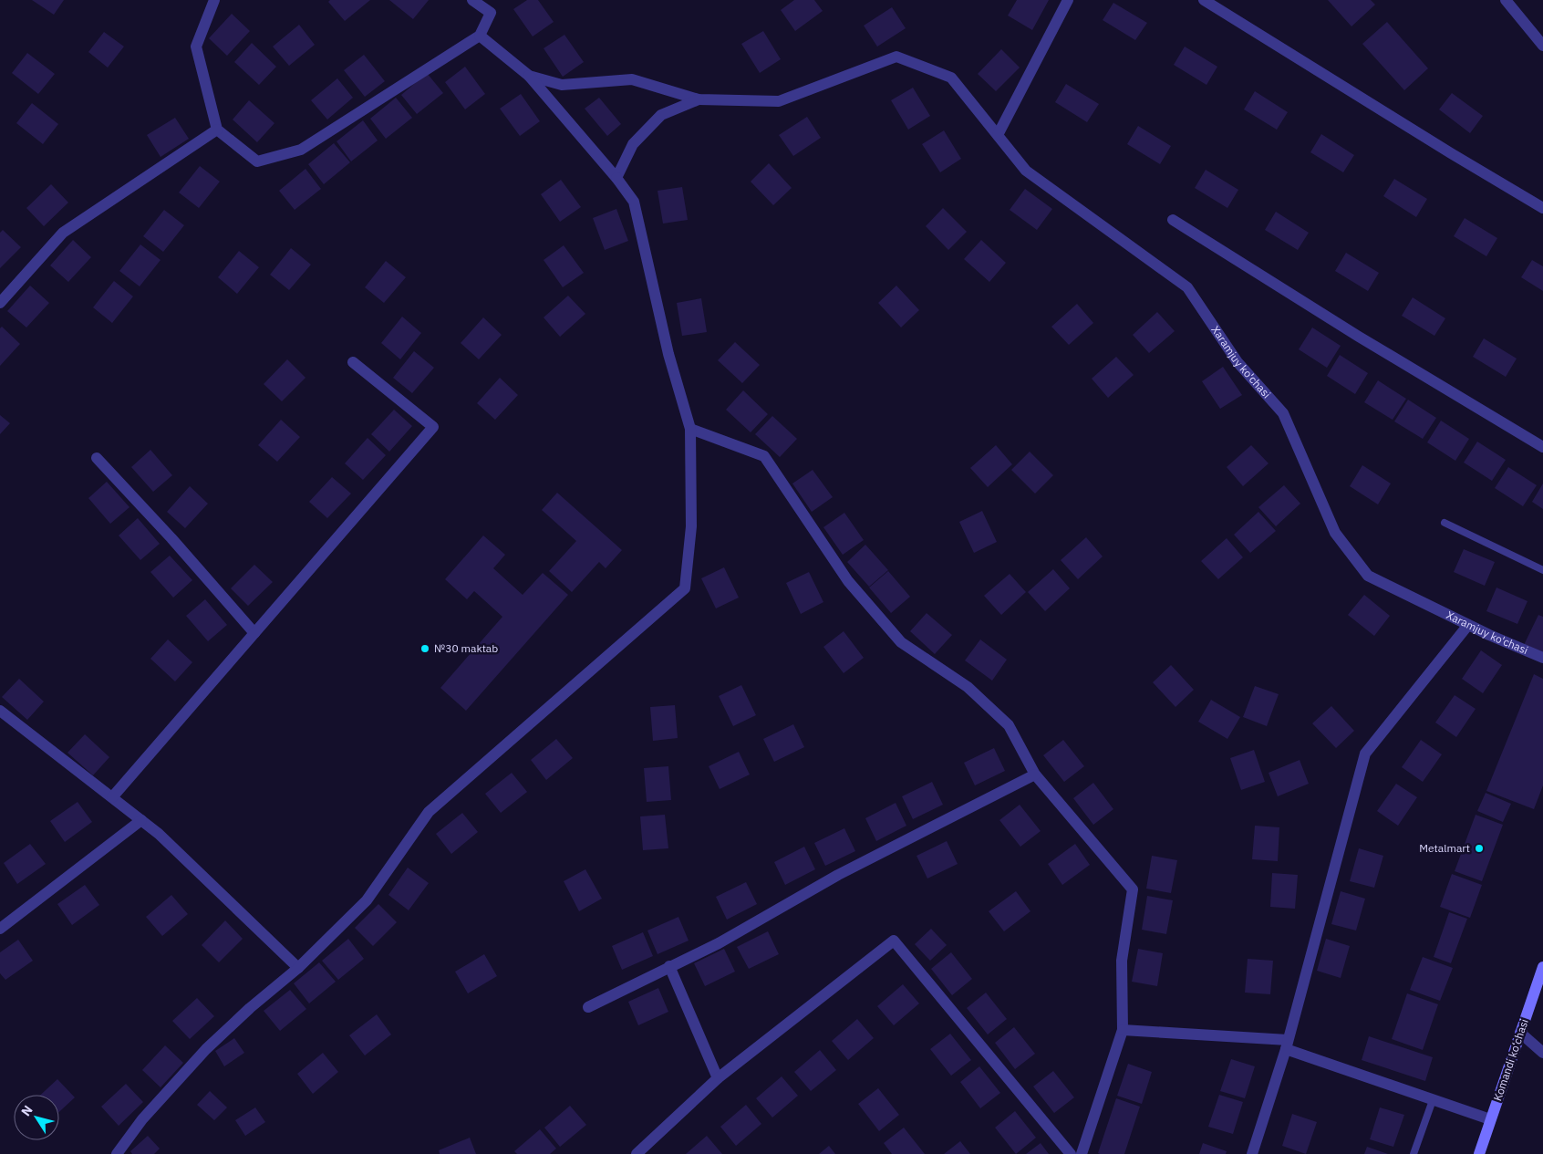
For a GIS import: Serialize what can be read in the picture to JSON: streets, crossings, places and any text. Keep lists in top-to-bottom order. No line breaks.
{"streets":{"main road":["Komandi ko‘chasi"],"street":["Xaramjuy ko'chasi"]},"places":["№30 maktab","Metalmart"],"north":"top left"}
